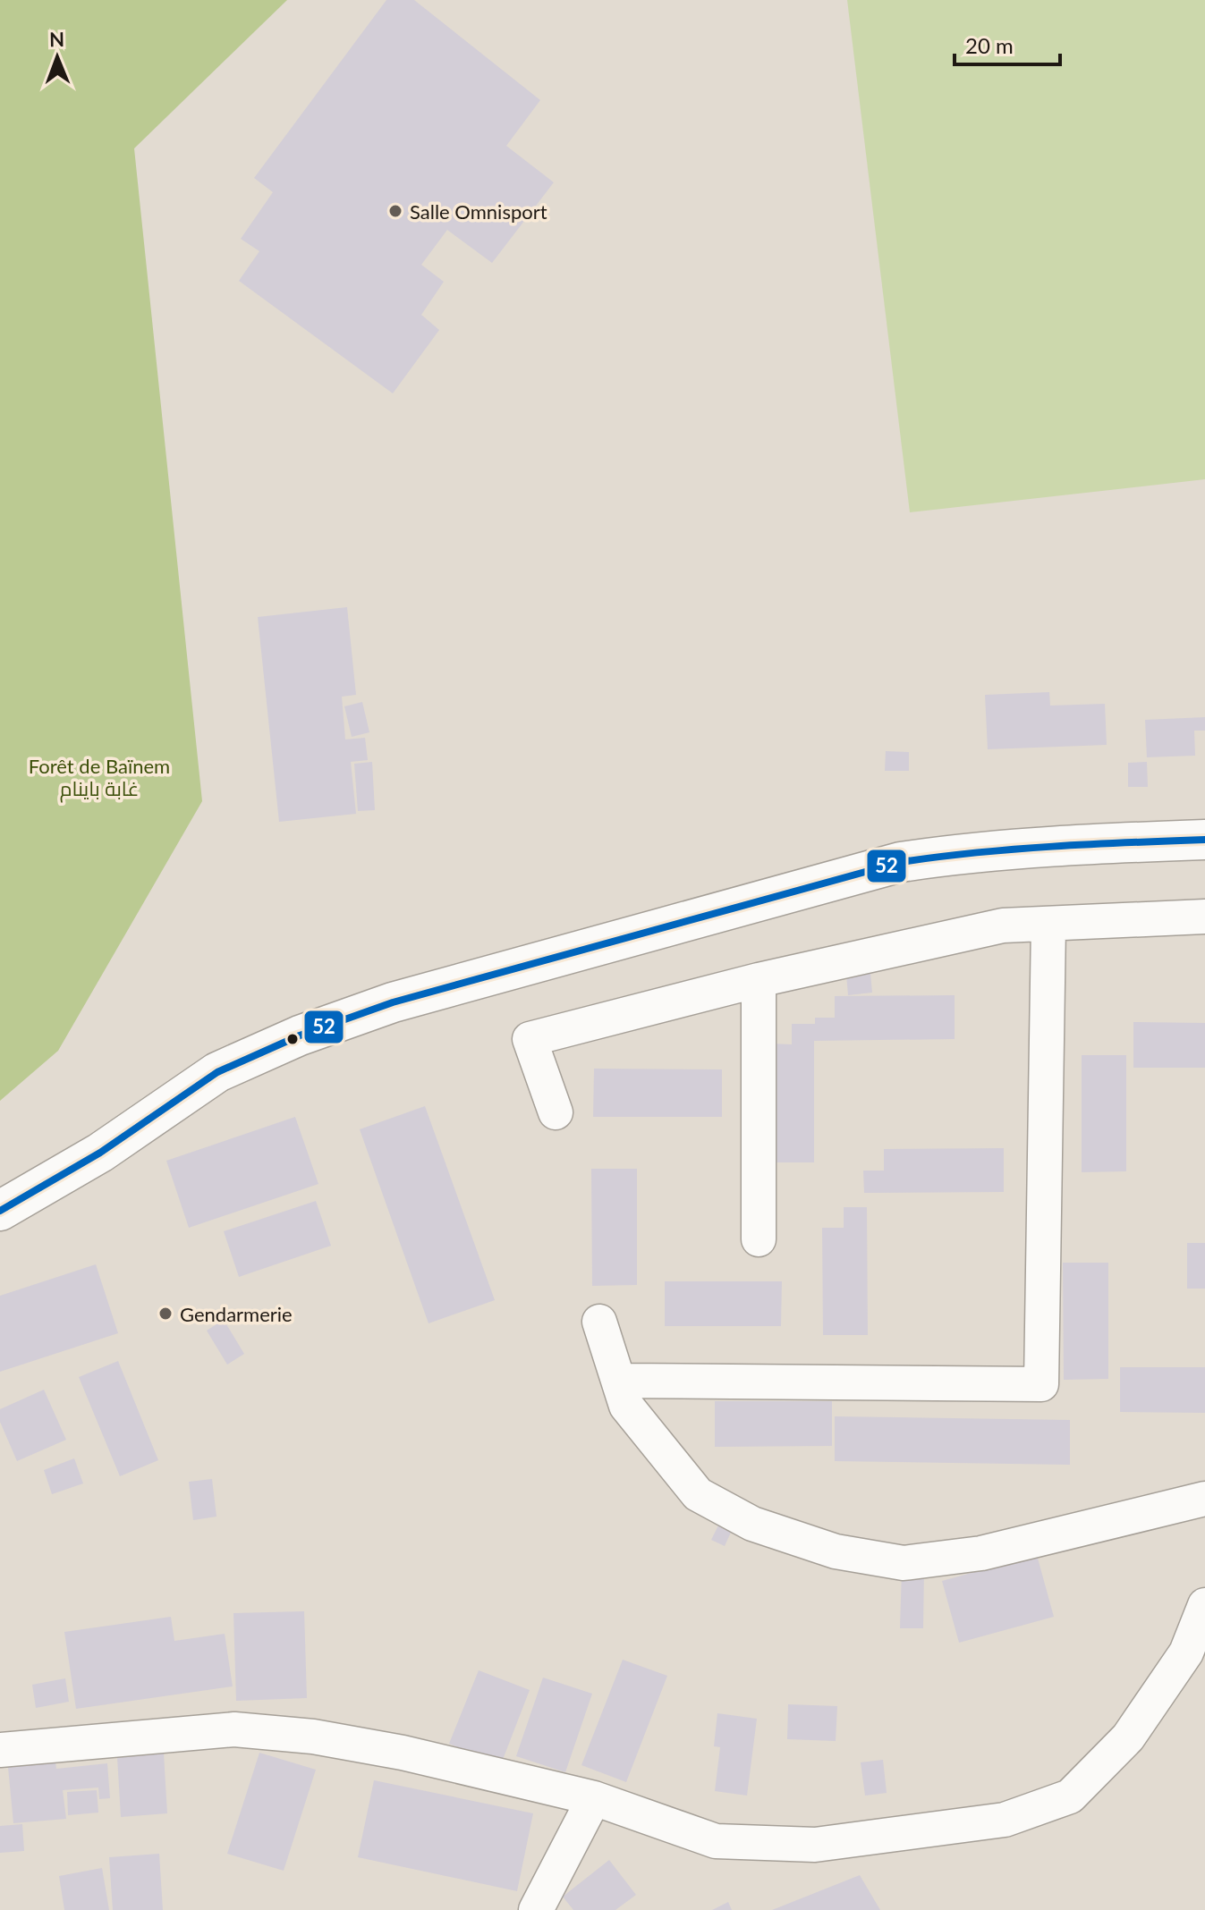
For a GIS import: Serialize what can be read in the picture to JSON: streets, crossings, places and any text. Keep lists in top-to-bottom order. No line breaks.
{"parks":["Forêt de Baïnem غابة باينام"],"places":["Salle Omnisport","Gendarmerie"],"lines":["transit line 52"],"scale_bar":"20 m","north":"top"}
